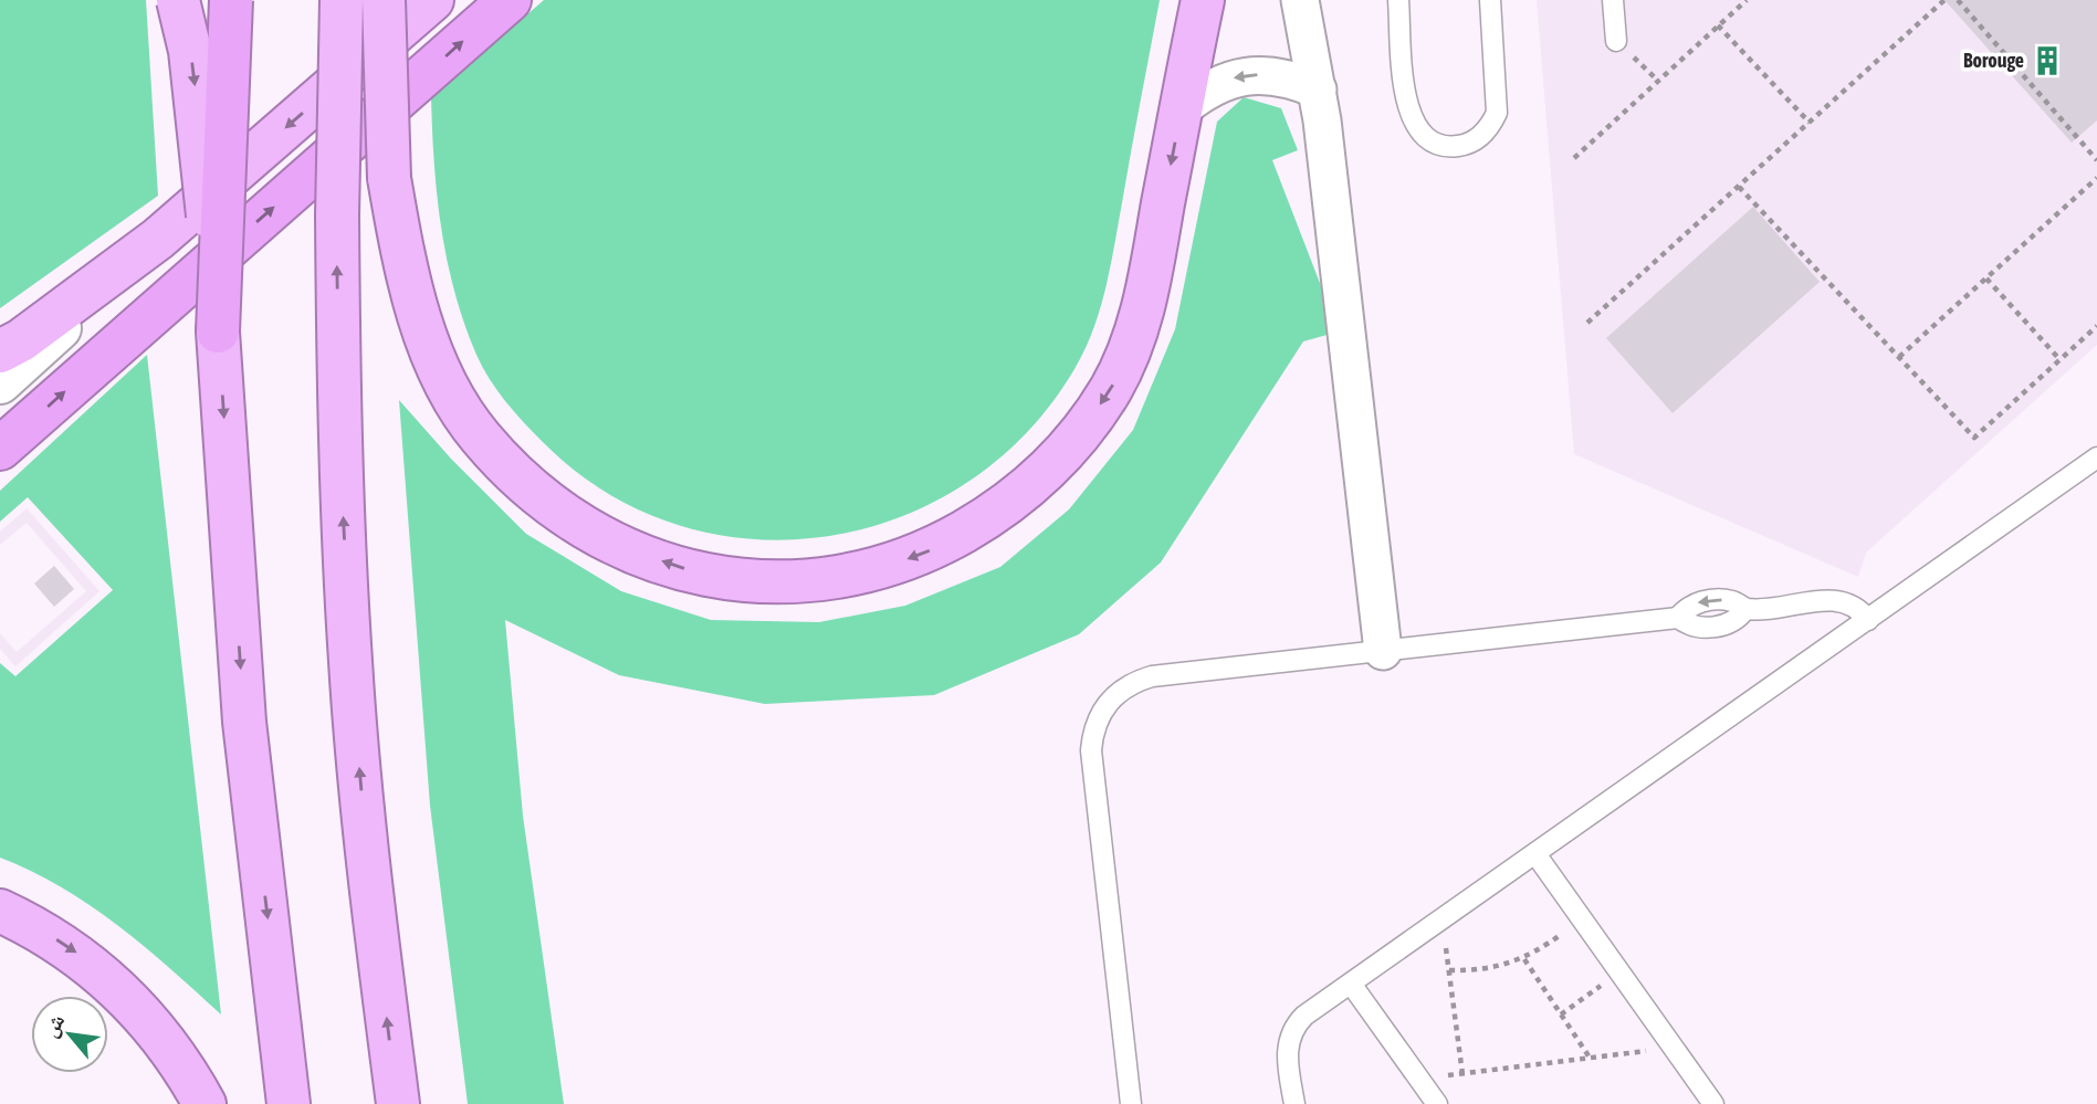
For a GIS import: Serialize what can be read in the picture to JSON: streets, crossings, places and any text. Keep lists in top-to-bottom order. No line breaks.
{"places":{"building":["Borouge"]},"north":"top left"}
